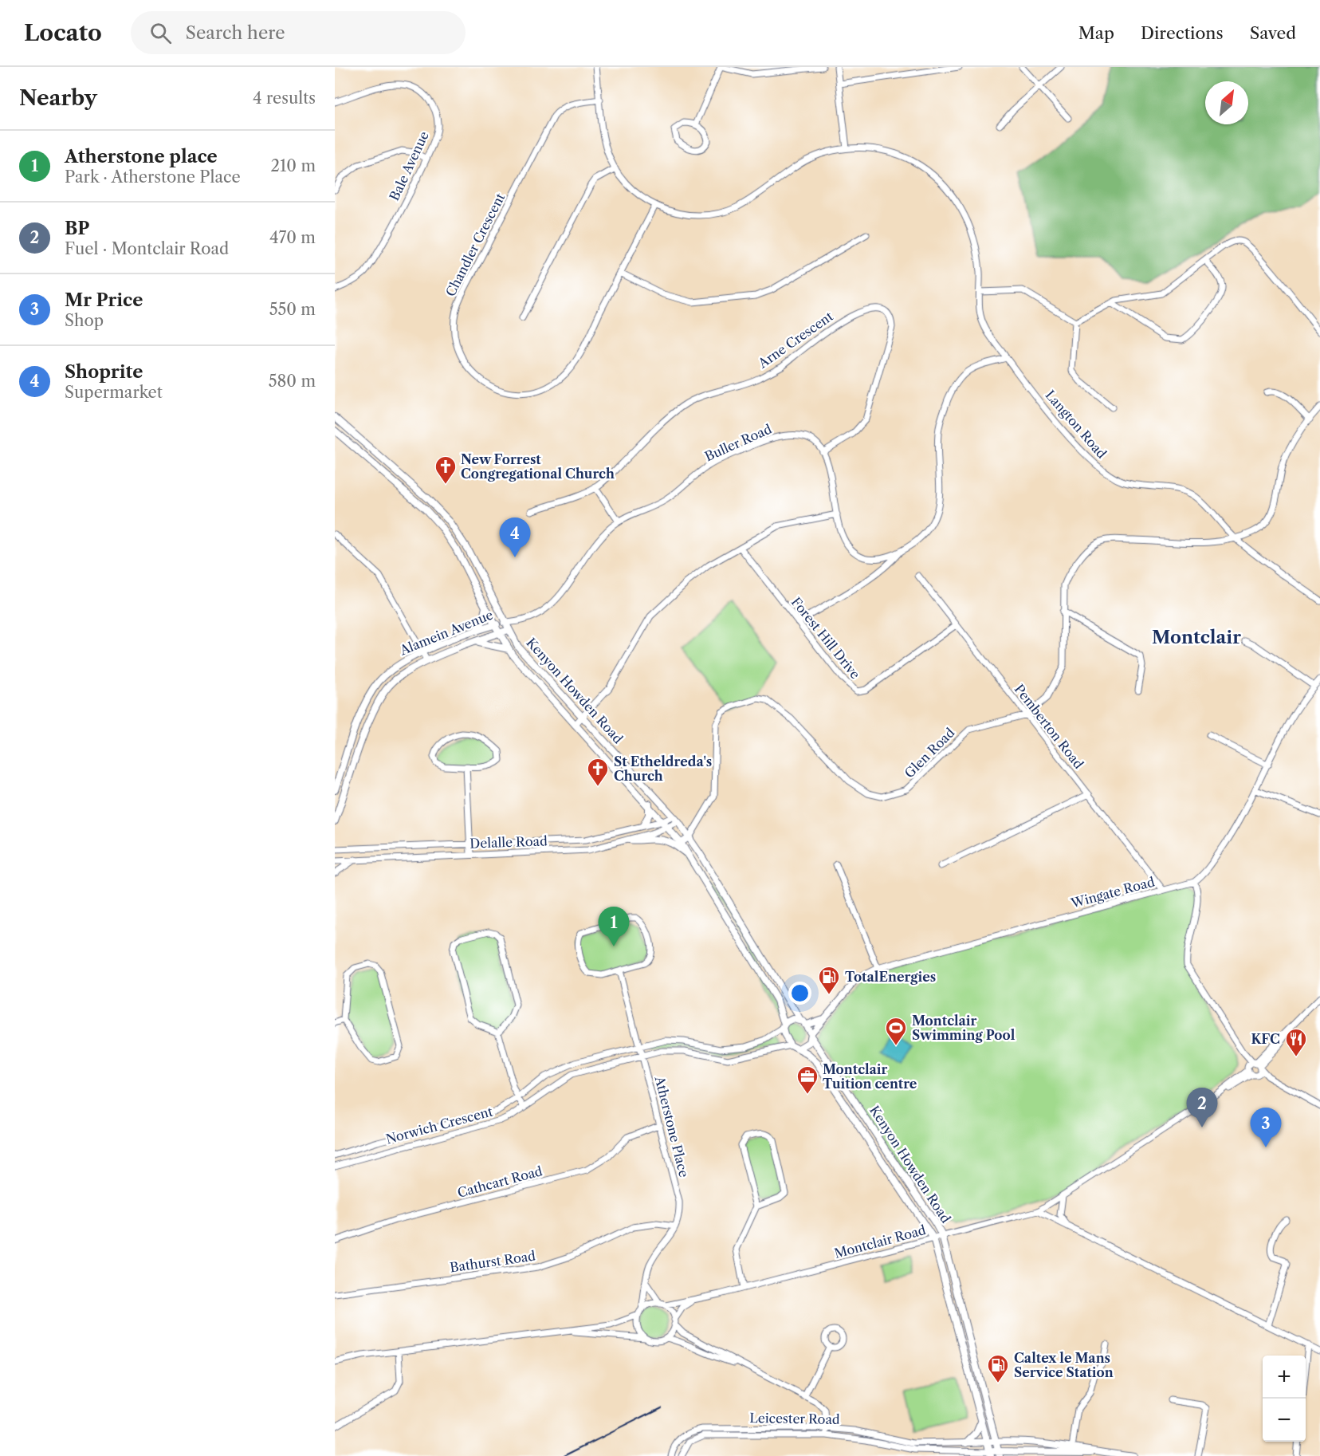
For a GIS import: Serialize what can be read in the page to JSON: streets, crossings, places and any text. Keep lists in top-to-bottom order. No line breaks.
{"streets":{"street":["Bale Avenue","Chandler Crescent","Arne Crescent","Langton Road","Buller Road","Alamein Avenue","Forest Hill Drive","Kenyon Howden Road","Pemberton Road","Glen Road","Delalle Road","Wingate Road","Norwich Crescent","Atherstone Place","Cathcart Road","Montclair Road","Bathurst Road","Leicester Road"]},"crossings":[["Chandler Crescent","Langton Road"],["Arne Crescent","Buller Road"],["Langton Road","Glen Road"],["Buller Road","Alamein Avenue"],["Buller Road","Kenyon Howden Road"],["Alamein Avenue","Kenyon Howden Road"],["Forest Hill Drive","Pemberton Road"],["Kenyon Howden Road","Glen Road"],["Kenyon Howden Road","Delalle Road"],["Kenyon Howden Road","Wingate Road"],["Kenyon Howden Road","Norwich Crescent"],["Kenyon Howden Road","Montclair Road"],["Kenyon Howden Road","Leicester Road"],["Pemberton Road","Glen Road"],["Pemberton Road","Wingate Road"],["Wingate Road","Norwich Crescent"],["Norwich Crescent","Atherstone Place"],["Atherstone Place","Cathcart Road"],["Atherstone Place","Montclair Road"],["Atherstone Place","Bathurst Road"]],"districts":["Montclair"],"places":{"church":["New Forrest Congregational Church","St Etheldreda's Church"],"fuel station":["TotalEnergies","Caltex le Mans Service Station"],"sports":["Montclair Swimming Pool"],"restaurant":["KFC"],"office":["Montclair Tuition centre"]},"north":"top right","page":{"header":"Locato","search":"Search here","nav":["Map","Directions","Saved"],"heading":["Nearby","4 results"],"list":[{"mark":"1","name":"Atherstone place","note":"Park · Atherstone Place","value":"210 m"},{"mark":"2","name":"BP","note":"Fuel · Montclair Road","value":"470 m"},{"mark":"3","name":"Mr Price","note":"Shop","value":"550 m"},{"mark":"4","name":"Shoprite","note":"Supermarket","value":"580 m"}],"pins":["4","1","2","3"],"map_buttons":["+","−"]}}
